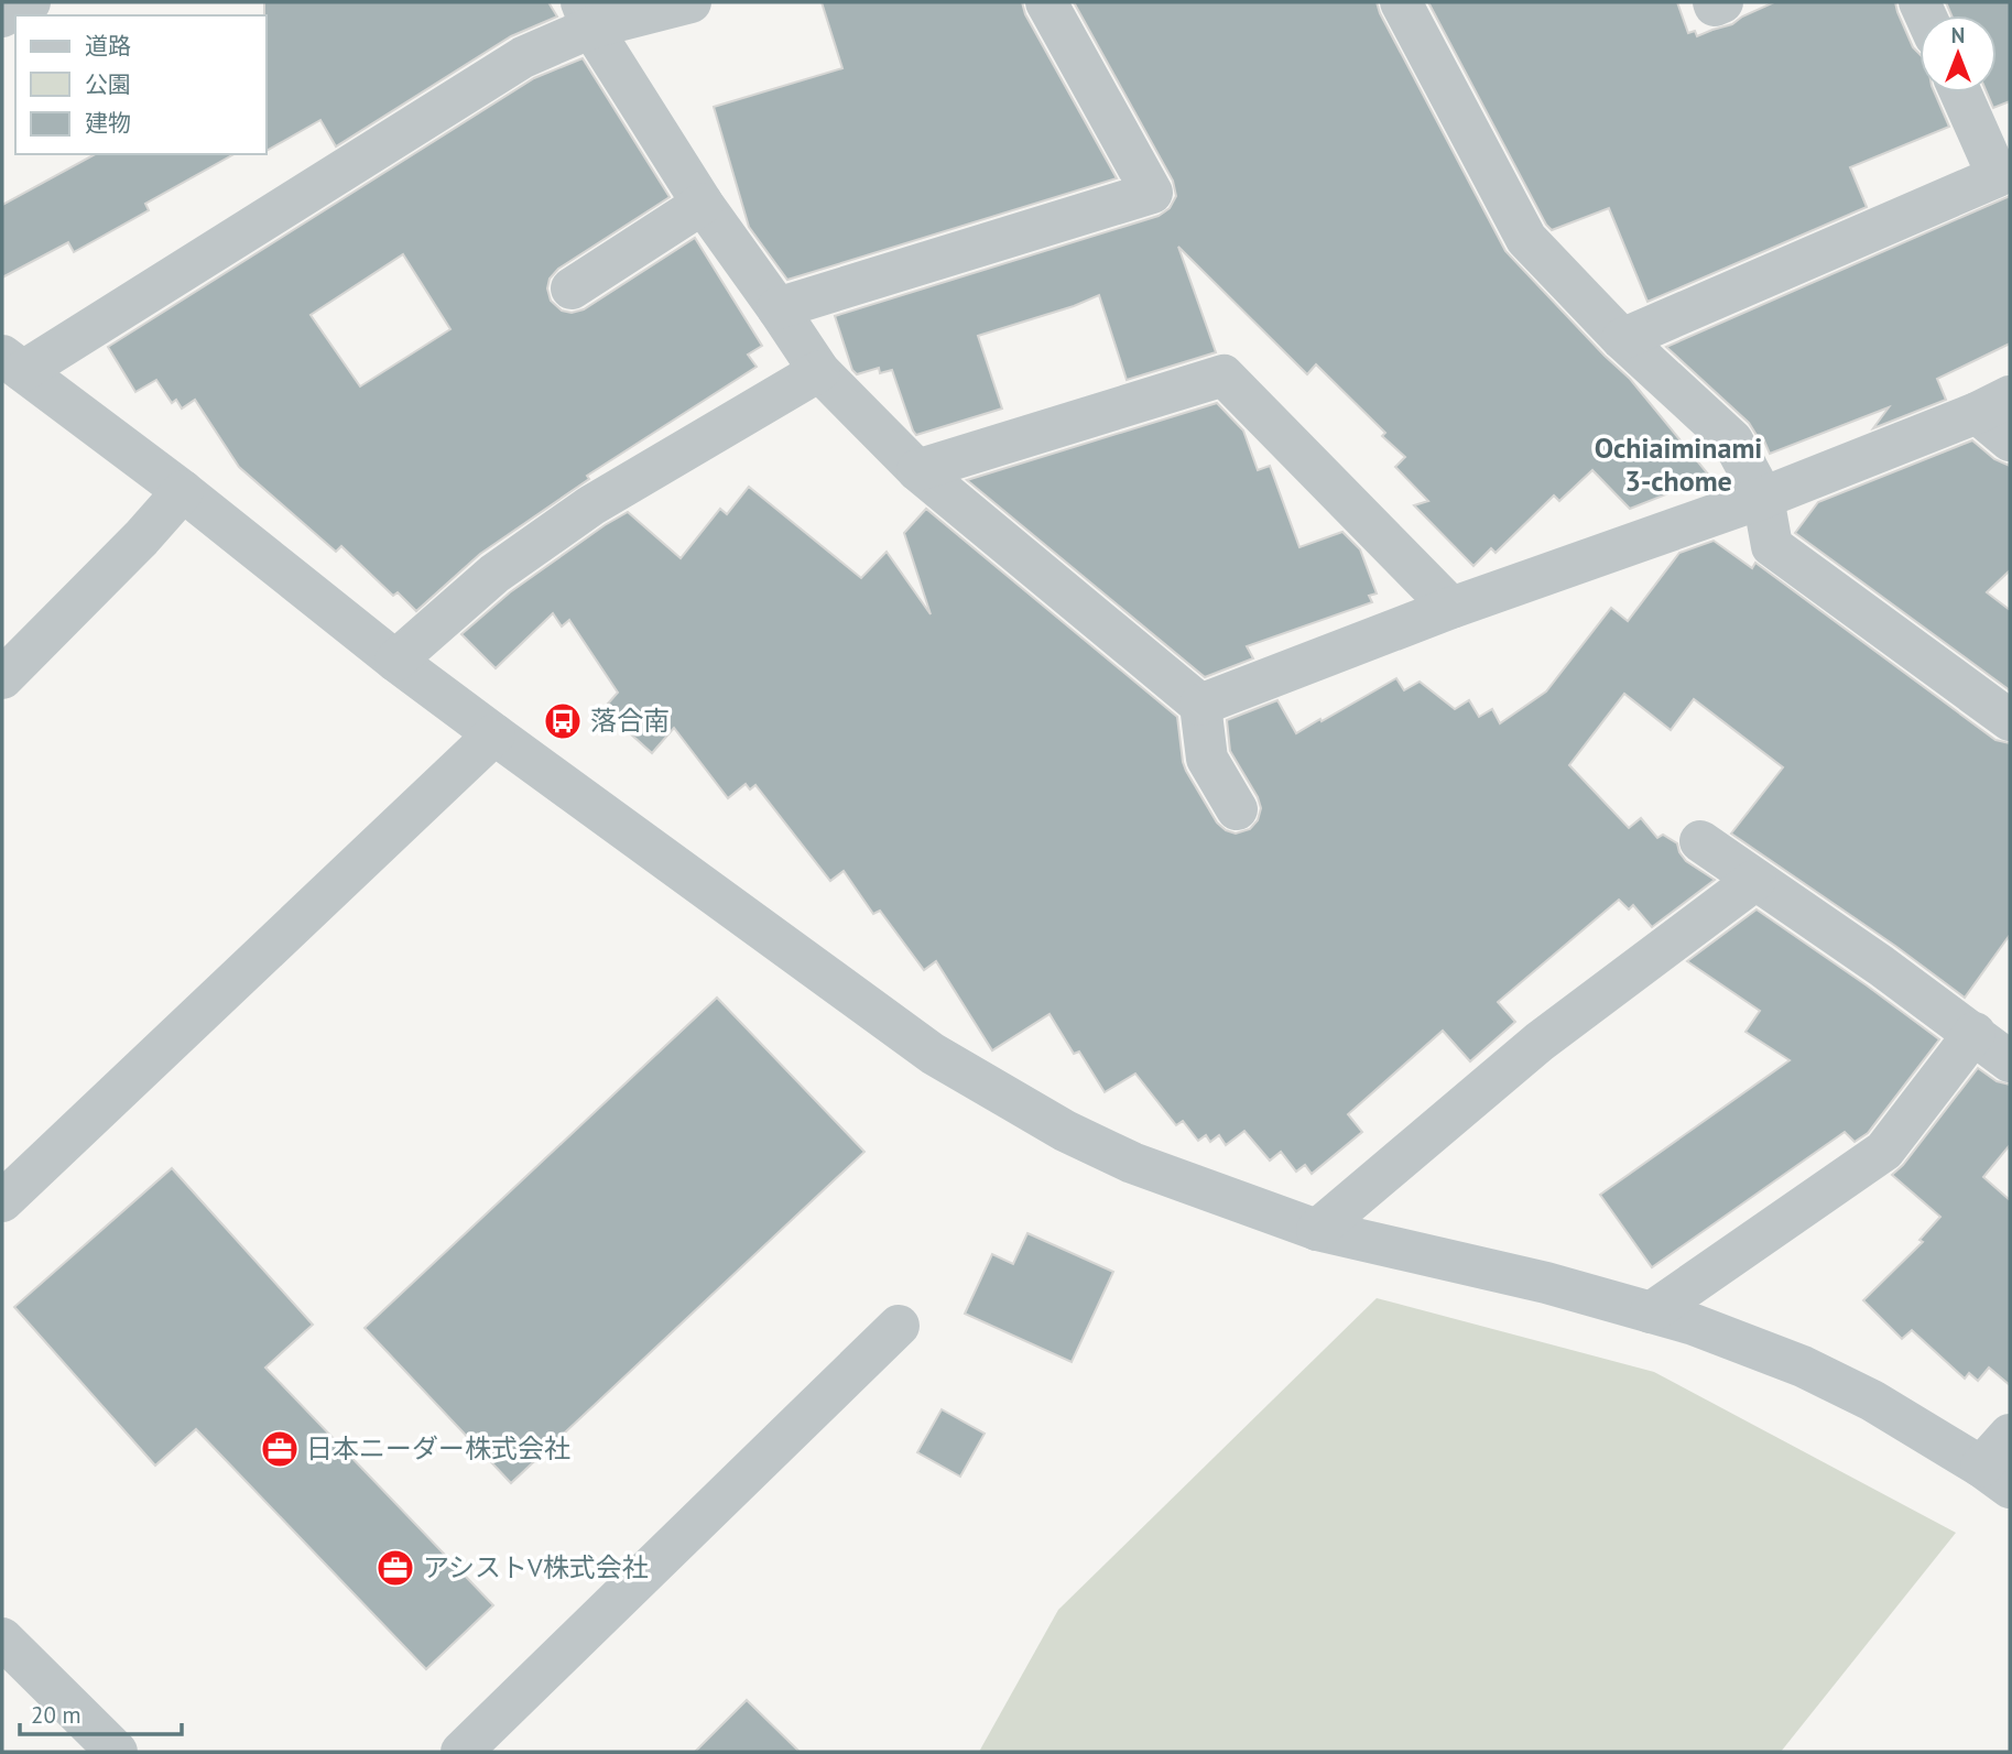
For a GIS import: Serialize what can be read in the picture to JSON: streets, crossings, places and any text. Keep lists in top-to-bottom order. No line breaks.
{"districts":["Ochiaiminami 3-chome"],"places":{"bus stop":["落合南"],"office":["日本ニーダー株式会社","アシストV株式会社"]},"legend":["道路","公園","建物"],"scale_bar":"20 m","north":"top"}
